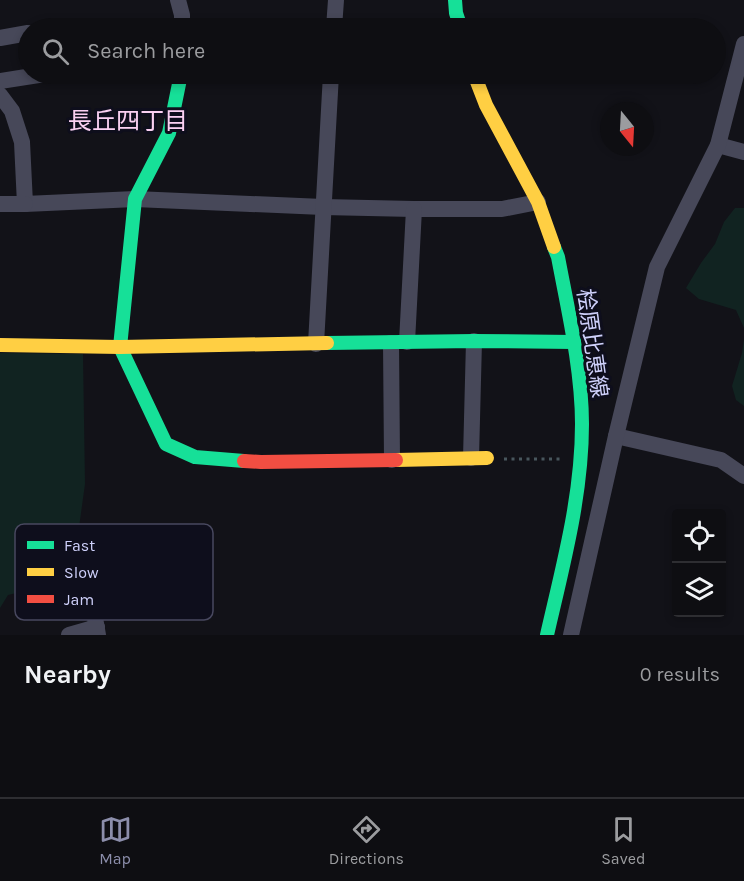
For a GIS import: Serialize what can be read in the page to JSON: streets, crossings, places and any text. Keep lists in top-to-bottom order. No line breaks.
{"streets":{"street":["桧原比恵線"]},"districts":["長丘四丁目"],"legend":["Fast","Slow","Jam"],"north":"bottom","page":{"search":"Search here","heading":["Nearby","0 results"],"nav":["Map","Directions","Saved"]}}
